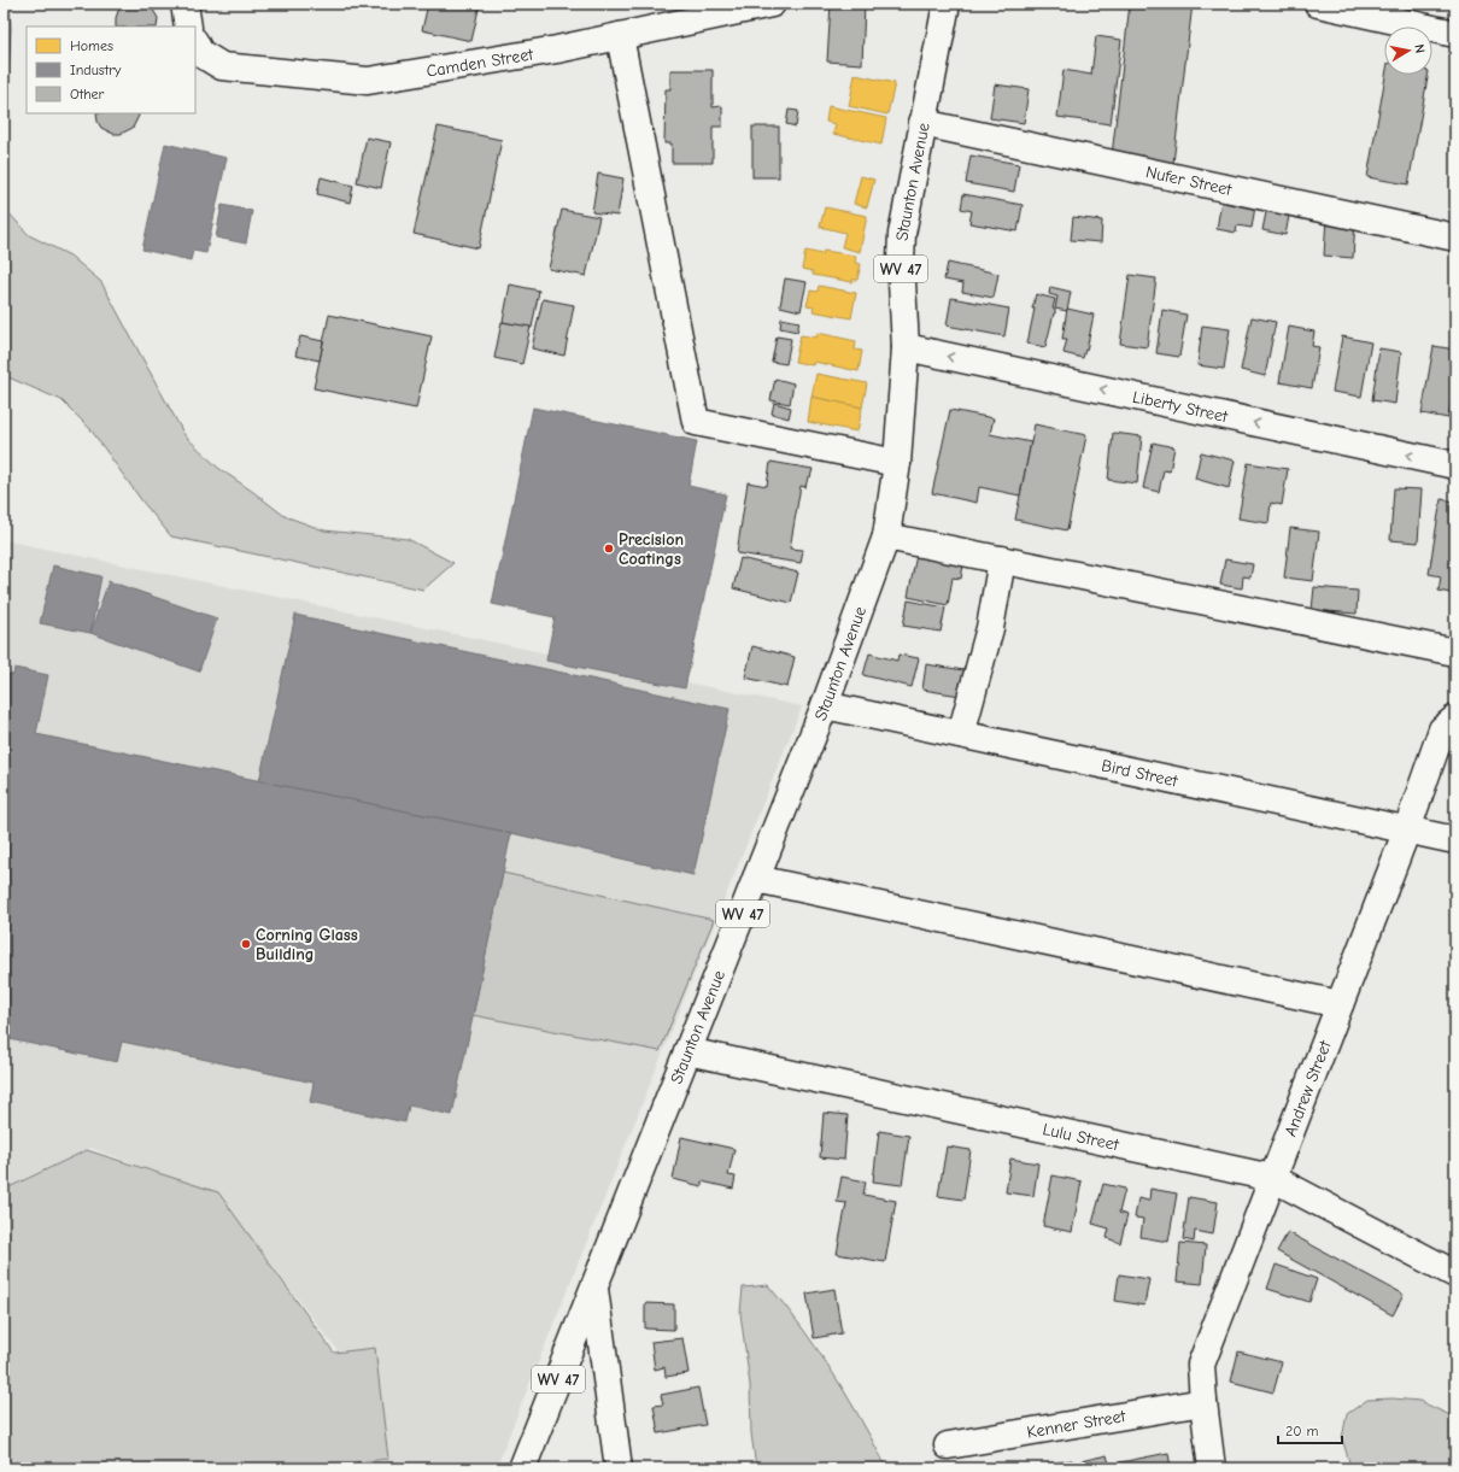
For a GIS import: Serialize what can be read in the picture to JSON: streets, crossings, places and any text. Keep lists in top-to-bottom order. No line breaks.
{"streets":{"street":["Camden Street","Nufer Street","Staunton Avenue","WV 47","Liberty Street","Bird Street","Andrew Street","Lulu Street","Kenner Street"]},"crossings":[["Nufer Street","Staunton Avenue"],["Staunton Avenue","Liberty Street"],["Staunton Avenue","Bird Street"],["Staunton Avenue","Lulu Street"],["Bird Street","Andrew Street"],["Andrew Street","Lulu Street"],["Andrew Street","Kenner Street"]],"places":["Precision Coatings","Corning Glass Building"],"legend":["Homes","Industry","Other"],"scale_bar":"20 m","north":"right"}
